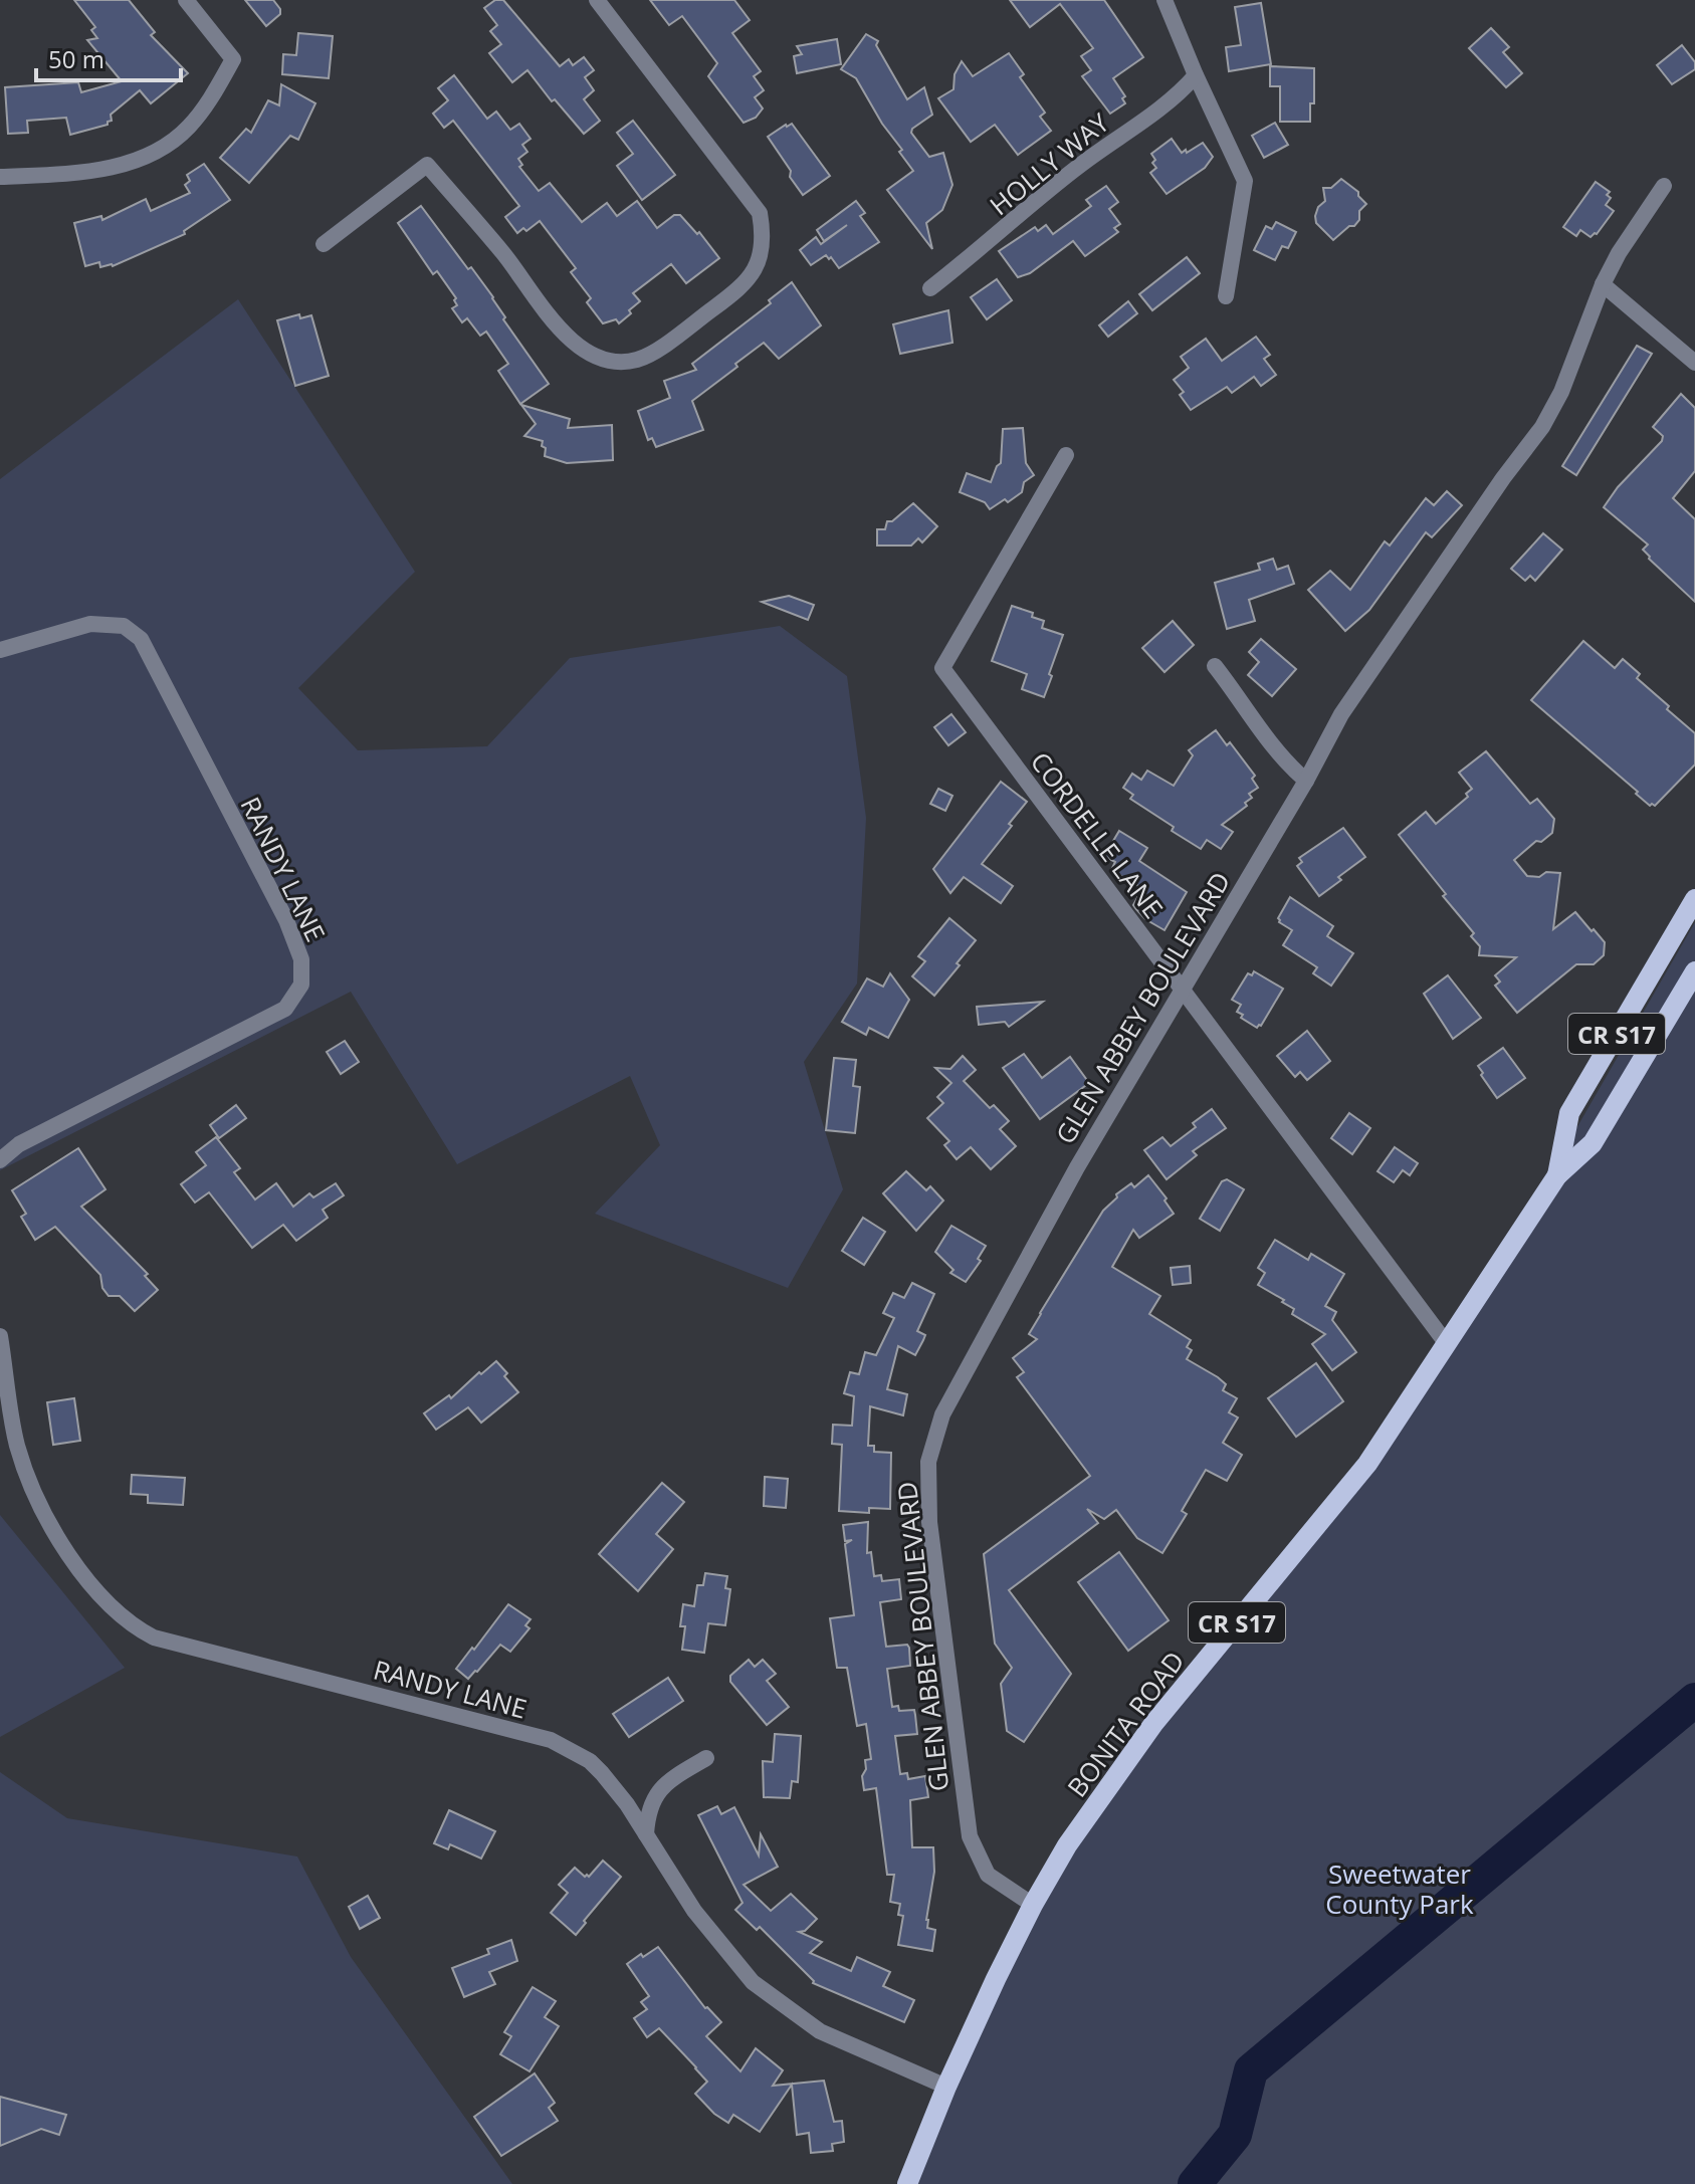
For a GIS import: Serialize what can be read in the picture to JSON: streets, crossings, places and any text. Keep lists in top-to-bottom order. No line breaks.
{"streets":{"main road":["CR S17","BONITA ROAD"],"street":["HOLLY WAY","CORDELLE LANE","RANDY LANE","GLEN ABBEY BOULEVARD"]},"crossings":[["CORDELLE LANE","GLEN ABBEY BOULEVARD"],["CORDELLE LANE","BONITA ROAD"],["RANDY LANE","BONITA ROAD"],["GLEN ABBEY BOULEVARD","BONITA ROAD"]],"parks":["Sweetwater County Park"],"scale_bar":"50 m"}
